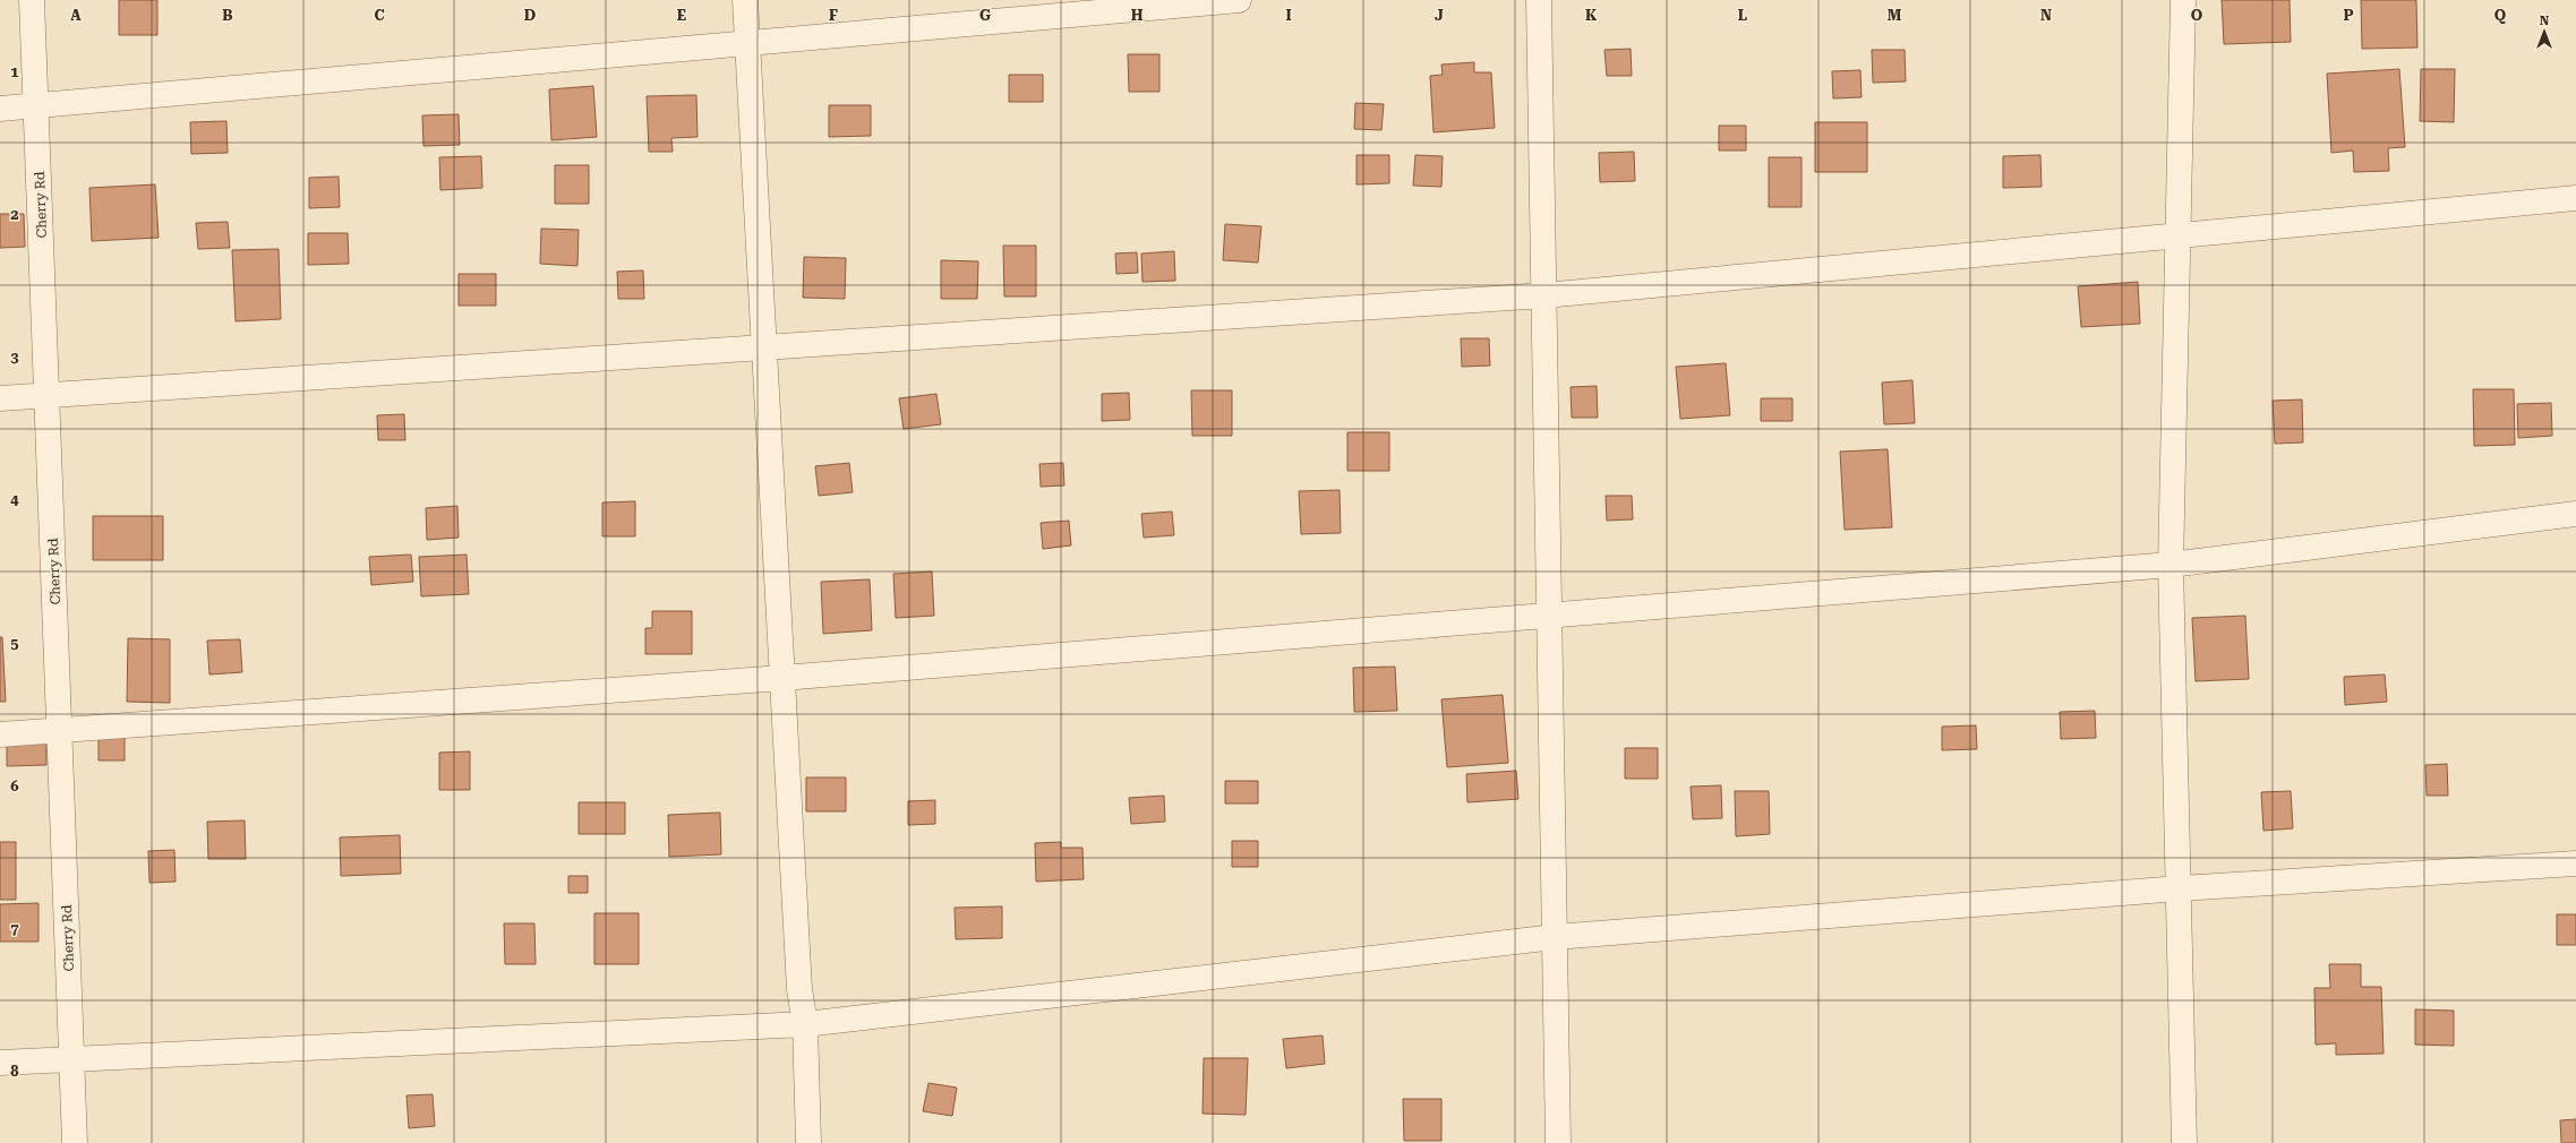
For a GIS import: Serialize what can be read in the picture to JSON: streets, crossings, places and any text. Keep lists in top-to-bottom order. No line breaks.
{"streets":{"street":["Cherry Rd"]},"north":"top","grid":{"columns":["A","B","C","D","E","F","G","H","I","J","K","L","M","N","O","P","Q"],"rows":["1","2","3","4","5","6","7","8"]}}
